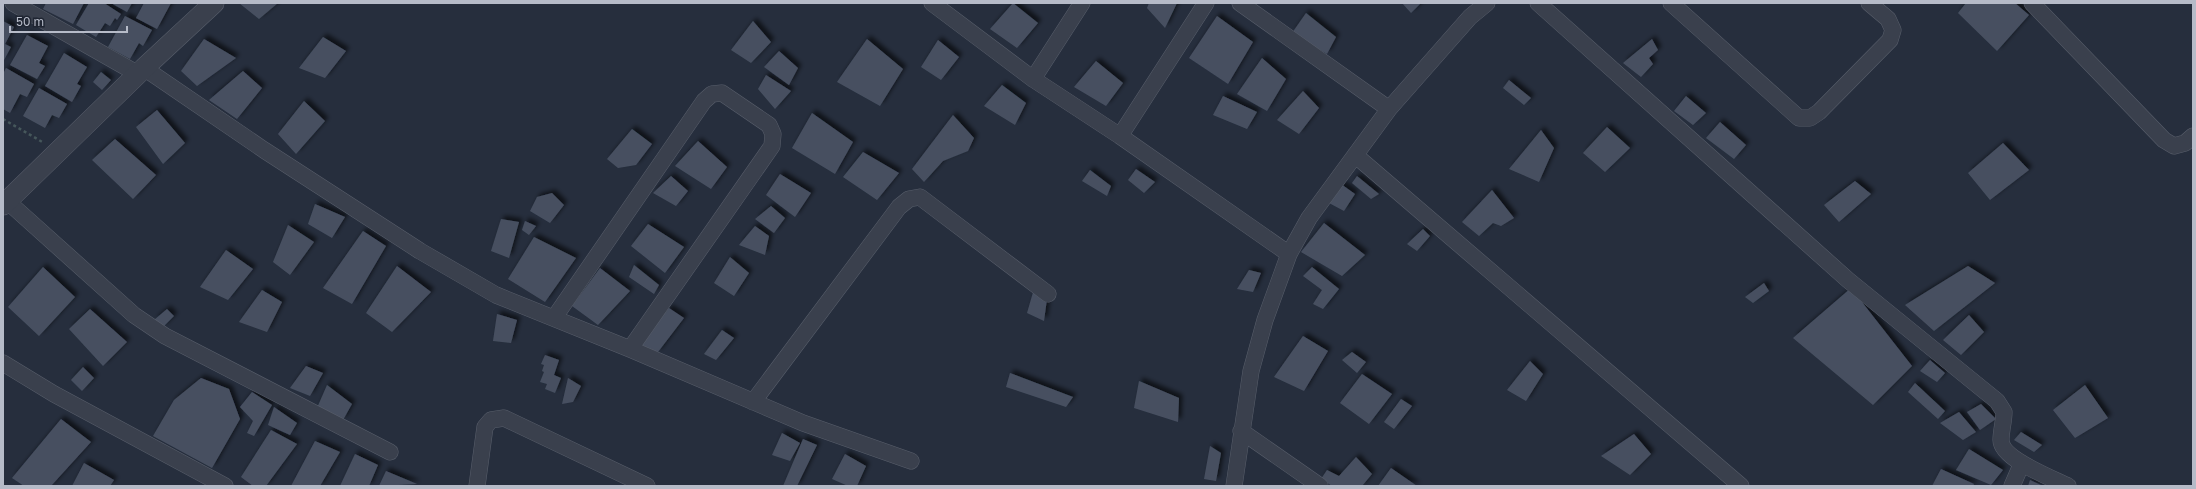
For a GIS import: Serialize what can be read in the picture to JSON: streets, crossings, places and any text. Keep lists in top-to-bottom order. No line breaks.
{"scale_bar":"50 m"}
